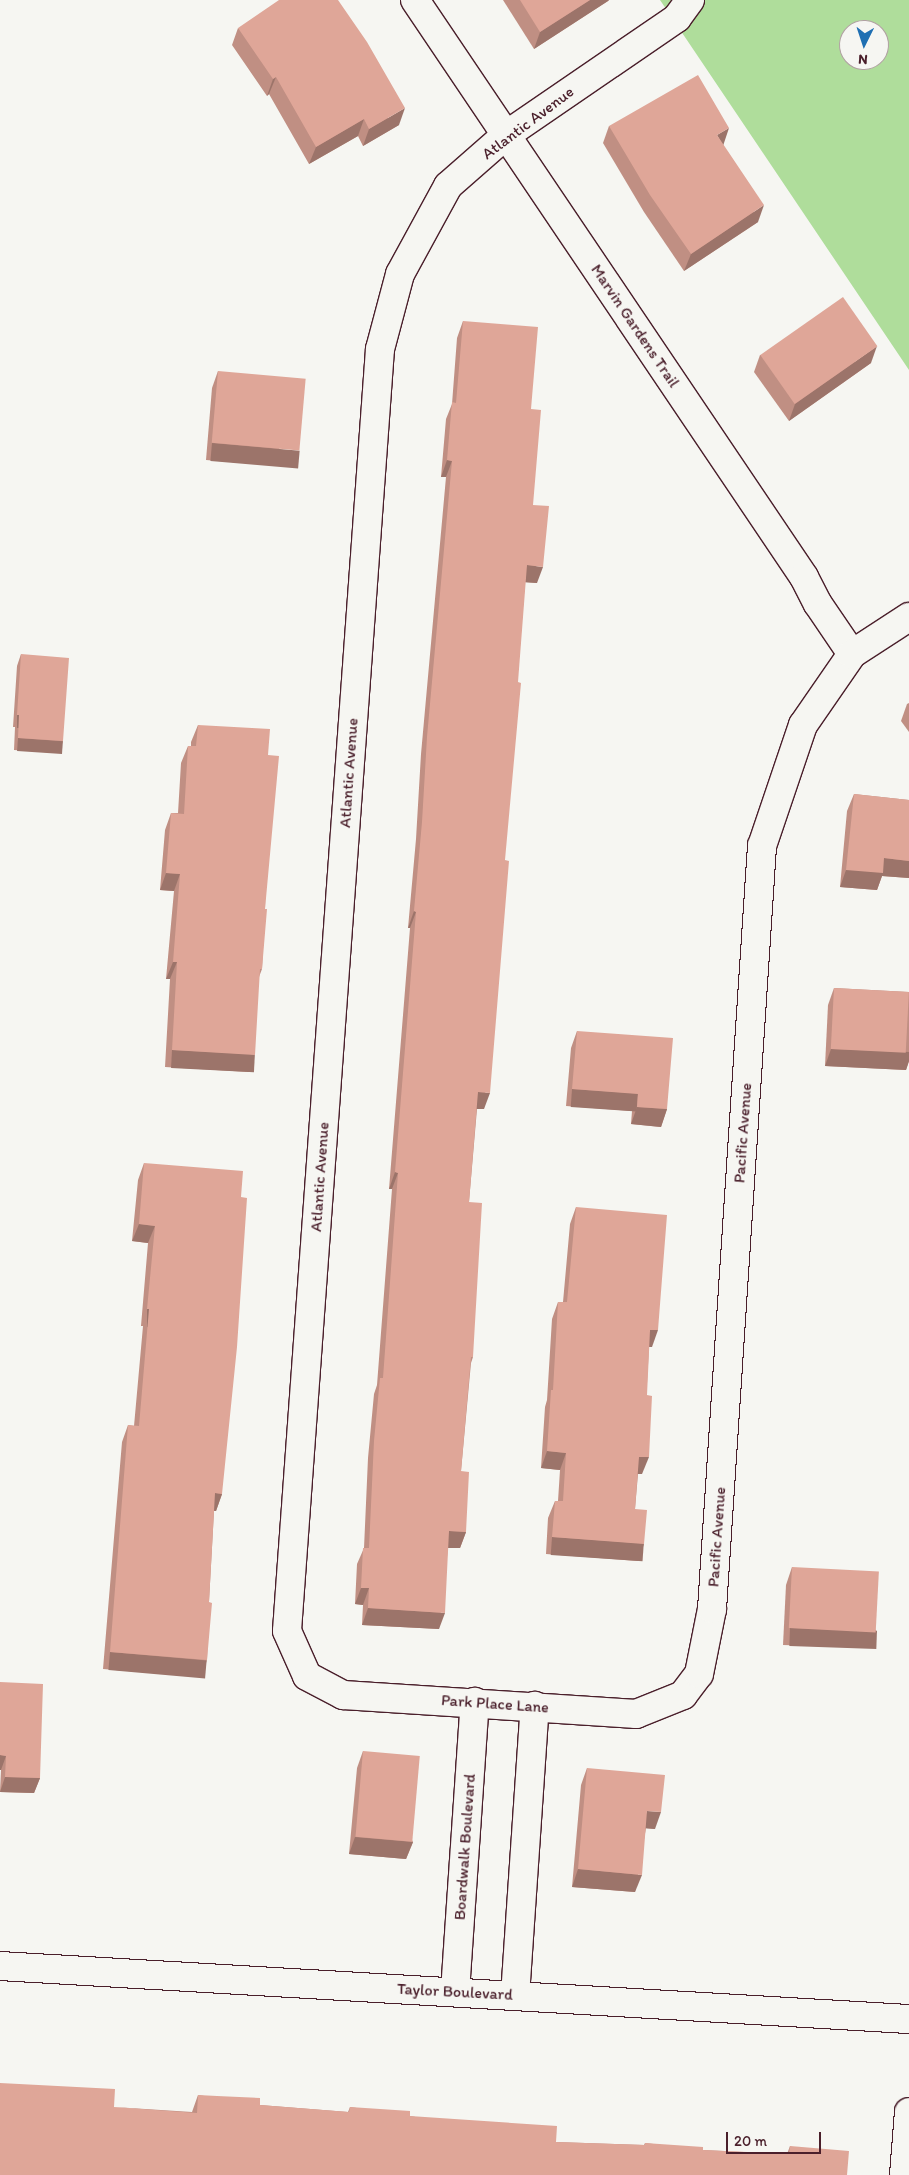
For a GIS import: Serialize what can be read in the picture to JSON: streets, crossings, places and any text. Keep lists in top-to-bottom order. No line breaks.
{"streets":{"street":["Atlantic Avenue","Marvin Gardens Trail","Pacific Avenue","Park Place Lane","Boardwalk Boulevard","Taylor Boulevard"]},"crossings":[["Atlantic Avenue","Marvin Gardens Trail"],["Atlantic Avenue","Park Place Lane"],["Marvin Gardens Trail","Pacific Avenue"],["Pacific Avenue","Park Place Lane"],["Park Place Lane","Boardwalk Boulevard"],["Boardwalk Boulevard","Taylor Boulevard"]],"scale_bar":"20 m","north":"bottom"}
